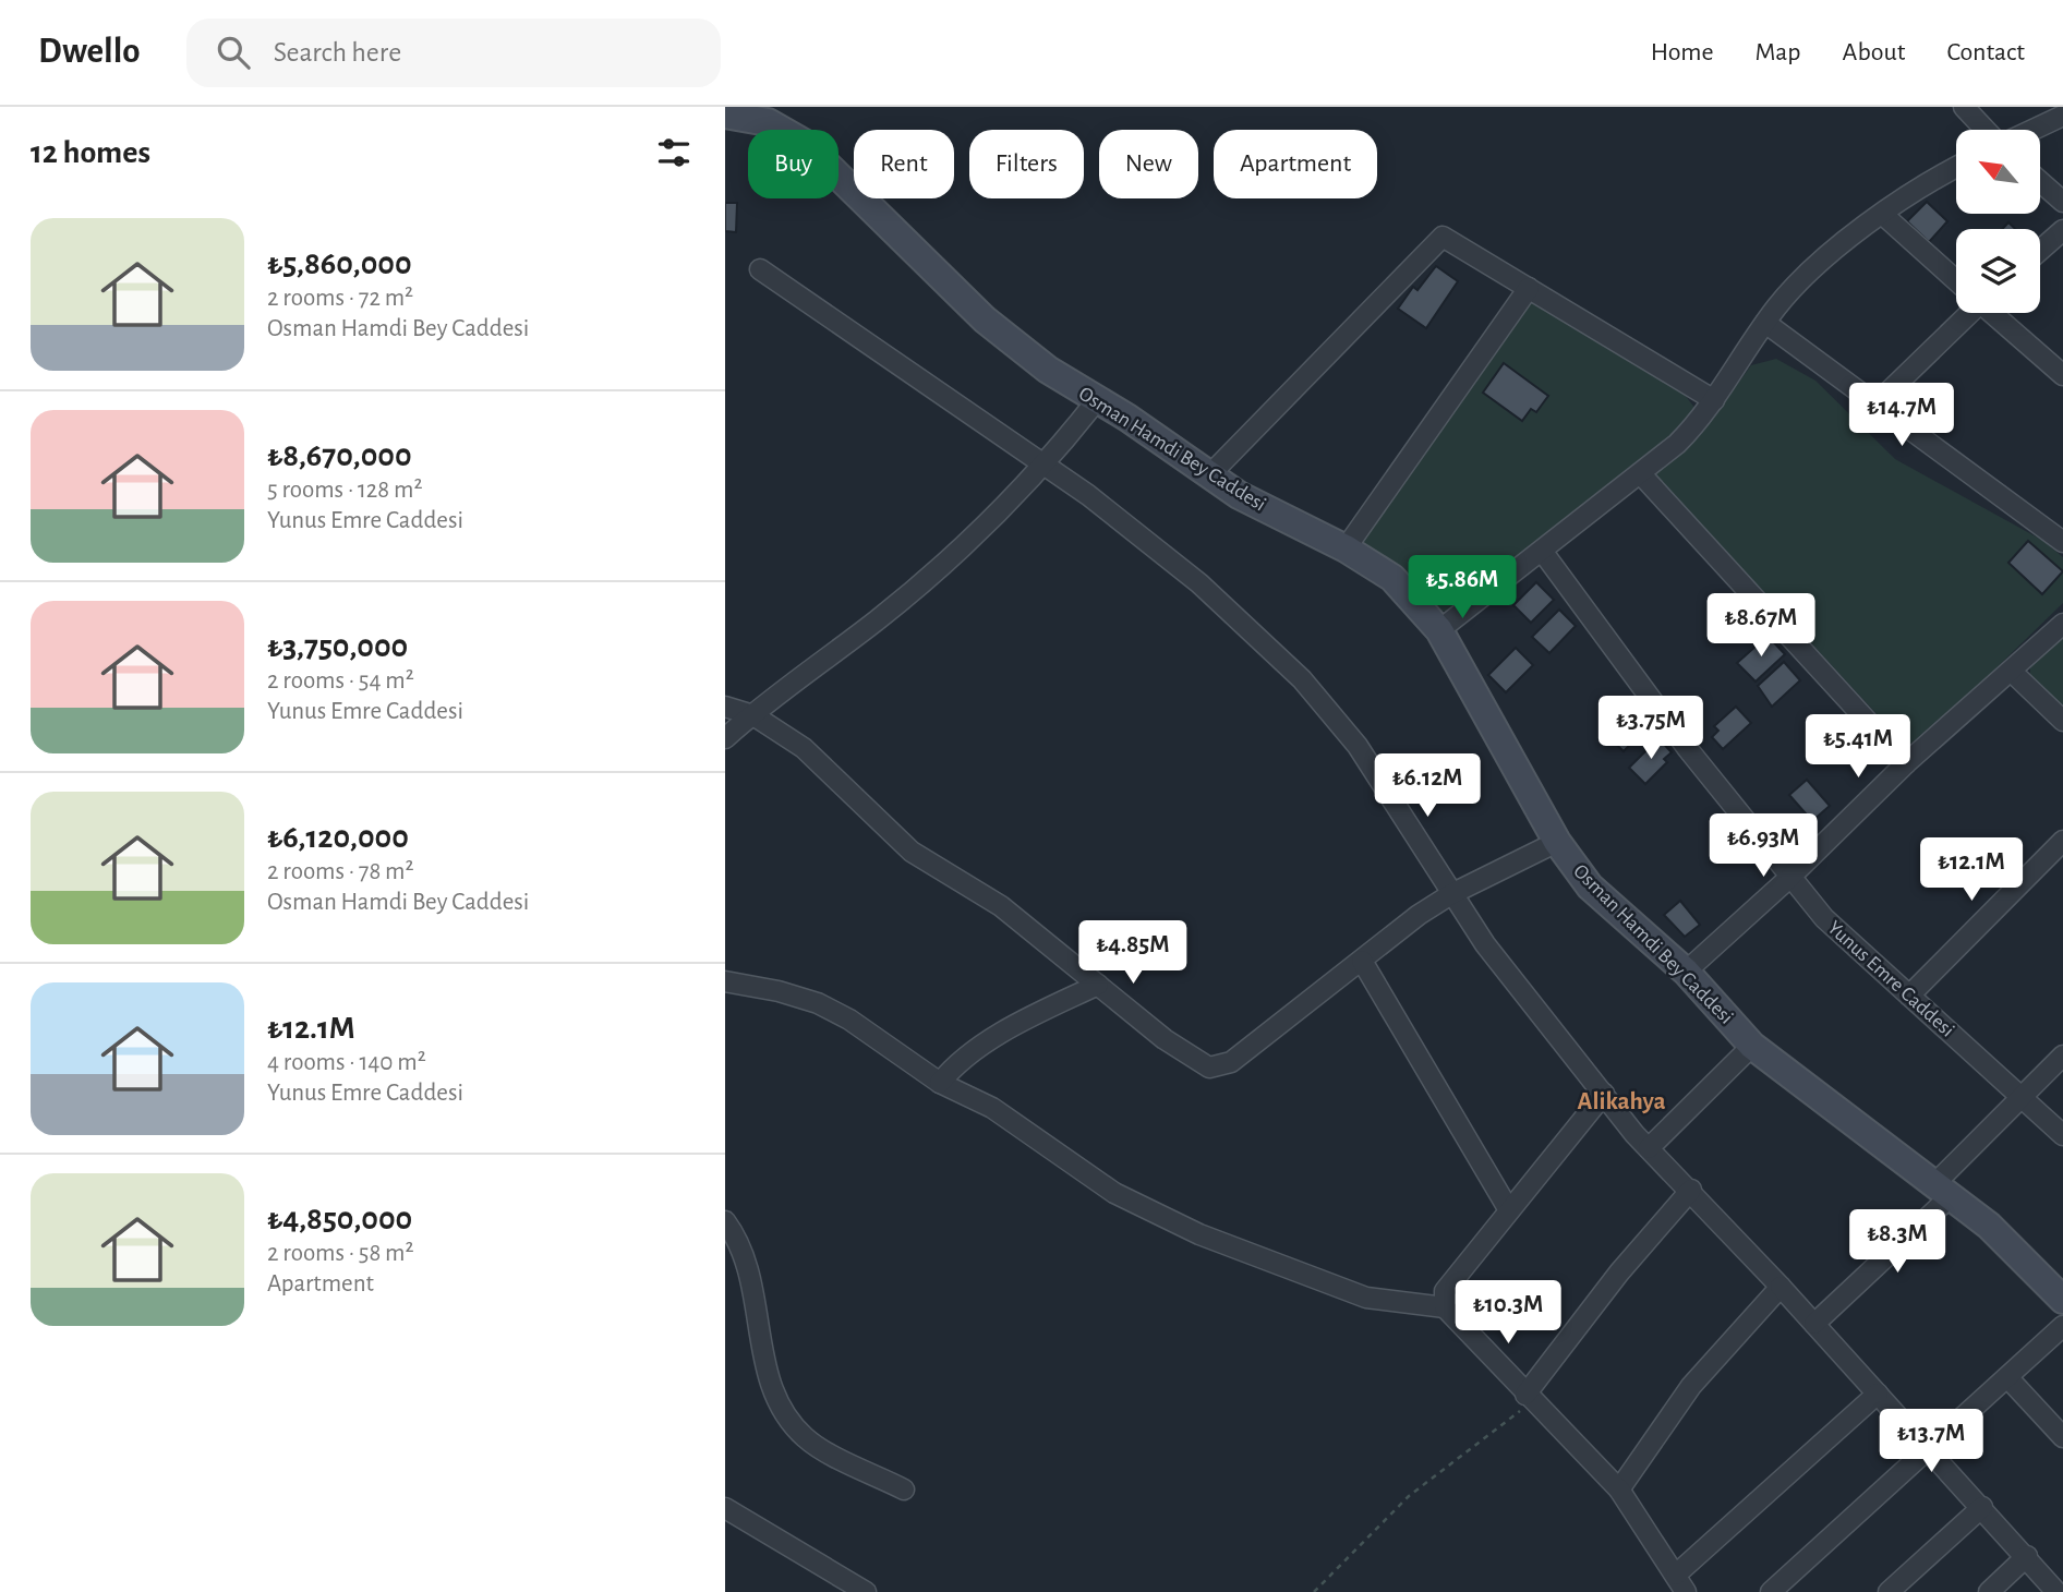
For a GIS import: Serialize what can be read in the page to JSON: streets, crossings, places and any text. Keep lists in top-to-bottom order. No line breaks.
{"streets":{"street":["Osman Hamdi Bey Caddesi","Yunus Emre Caddesi"]},"districts":["Alikahya"],"north":"top left","page":{"header":"Dwello","search":"Search here","nav":["Home","Map","About","Contact"],"heading":"12 homes","chip":["Buy","Rent","Filters","New","Apartment"],"list":[{"name":"₺5,860,000","note":"2 rooms · 72 m² · Osman Hamdi Bey Caddesi"},{"name":"₺8,670,000","note":"5 rooms · 128 m² · Yunus Emre Caddesi"},{"name":"₺3,750,000","note":"2 rooms · 54 m² · Yunus Emre Caddesi"},{"name":"₺6,120,000","note":"2 rooms · 78 m² · Osman Hamdi Bey Caddesi"},{"name":"₺12.1M","note":"4 rooms · 140 m² · Yunus Emre Caddesi"},{"name":"₺4,850,000","note":"2 rooms · 58 m² · Apartment"}],"price":["₺14.7M","₺5.86M","₺8.67M","₺3.75M","₺5.41M","₺6.12M","₺6.93M","₺12.1M","₺4.85M","₺8.3M","₺10.3M","₺13.7M"]}}
